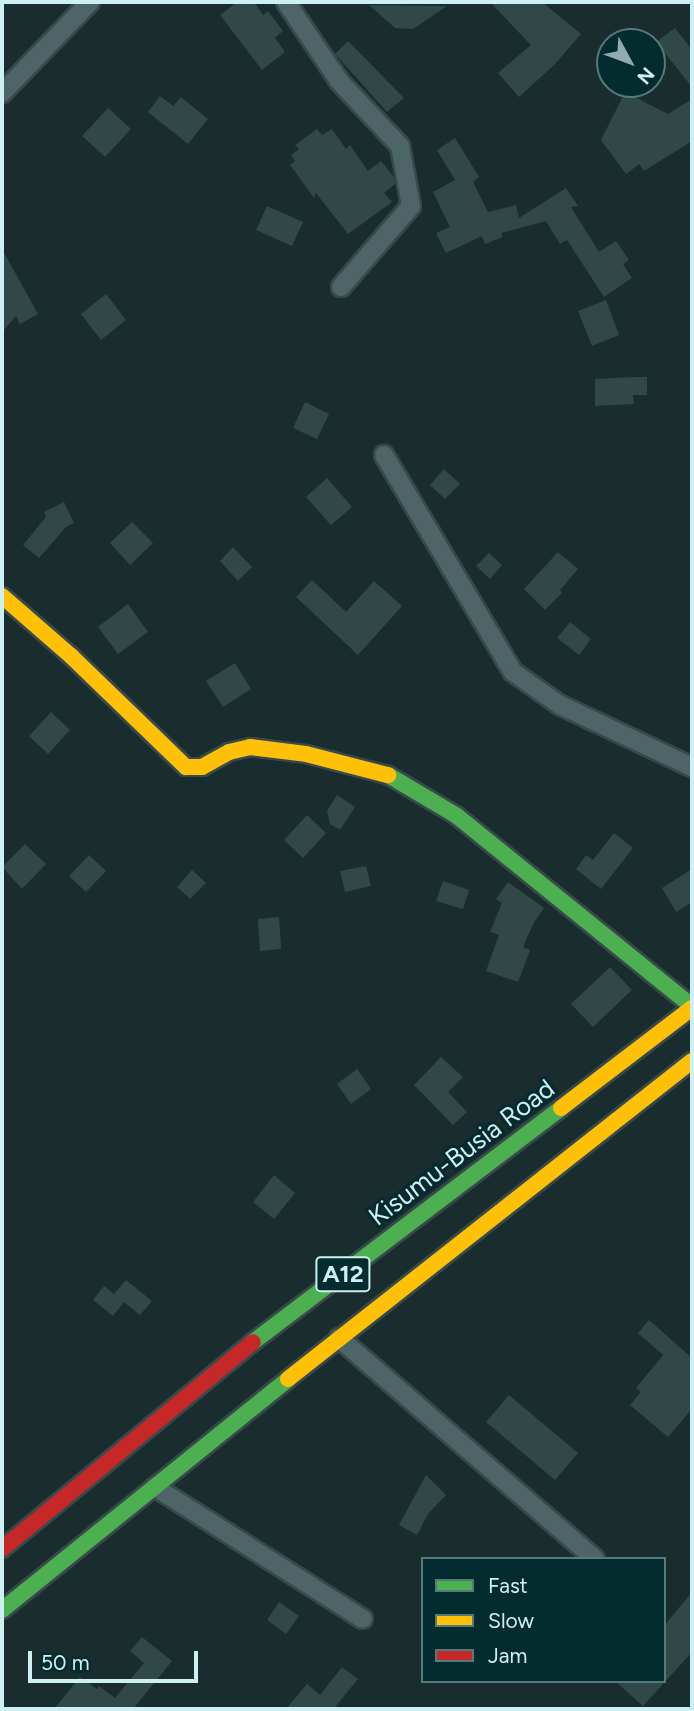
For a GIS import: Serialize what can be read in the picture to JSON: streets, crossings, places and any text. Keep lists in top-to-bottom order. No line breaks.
{"streets":{"main road":["Kisumu-Busia Road","A12"]},"legend":["Fast","Slow","Jam"],"scale_bar":"50 m","north":"bottom right"}
